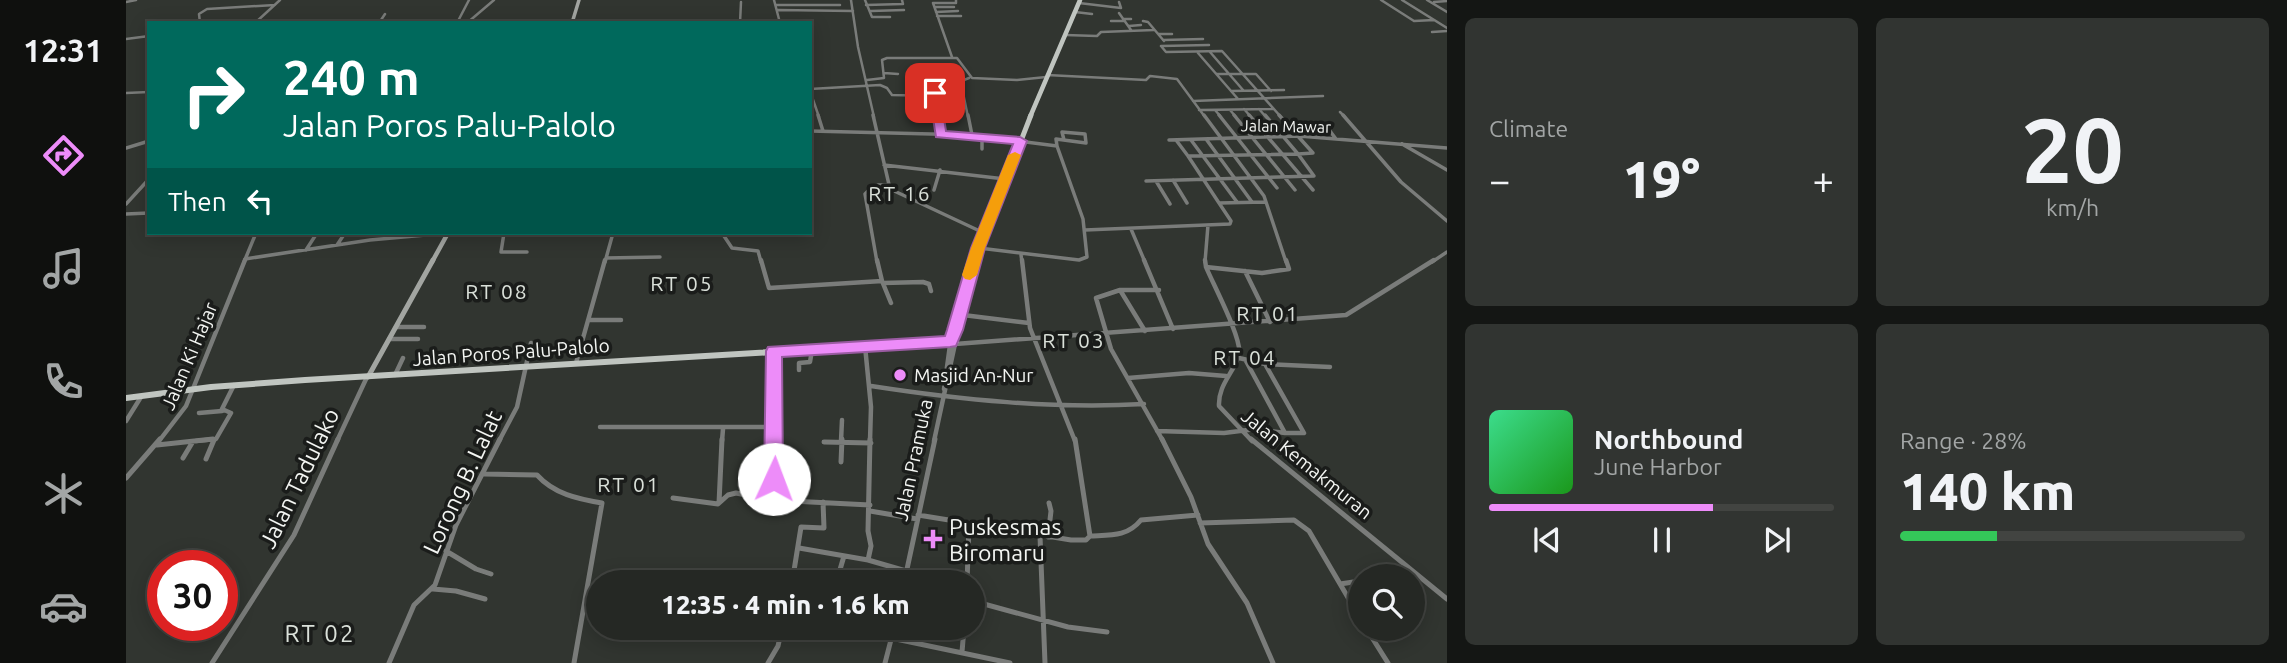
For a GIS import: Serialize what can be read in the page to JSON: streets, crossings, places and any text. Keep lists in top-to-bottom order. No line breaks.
{"streets":{"main road":["Jalan Poros Palu-Palolo"],"street":["Jalan Mawar","Jalan Ki Hajar","Jalan Pramuka","Jalan Kemakmuran","Jalan Tadulako","Lorong B. Lalat"]},"crossings":[["Jalan Poros Palu-Palolo","Jalan Ki Hajar"],["Jalan Poros Palu-Palolo","Jalan Pramuka"],["Jalan Poros Palu-Palolo","Jalan Tadulako"],["Jalan Poros Palu-Palolo","Lorong B. Lalat"]],"districts":["RT 16","RT 05","RT 08","RT 01","RT 03","RT 04","RT 01","RT 02"],"places":{"other":["Masjid An-Nur"],"health":["Puskesmas Biromaru"]},"page":{"tabs":"12:31","tile":["Climate",["20","km/h"],["Range · 28%","140 km"]],"turn":["240 m","Jalan Poros Palu-Palolo"],"heat":["−","19°","+"],"then":"Then","song":["Northbound","June Harbor"],"limit":"30","trip":"12:35 · 4 min · 1.6 km"}}
